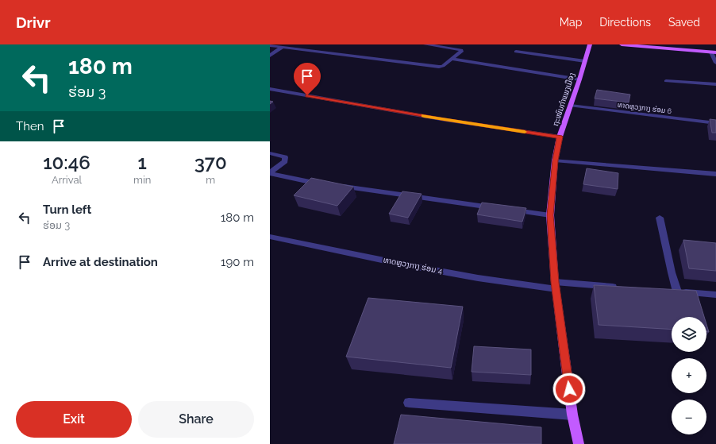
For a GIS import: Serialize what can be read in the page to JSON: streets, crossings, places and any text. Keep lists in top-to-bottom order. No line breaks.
{"streets":{"main road":["ຖະໜົນກຳແພງເມືອງ"],"street":["ທາດຫຼວງກາງ ຮ່ອມ 6","ທາດຫຼວງກາງ ຮ່ອມ 4"]},"crossings":[["ຖະໜົນກຳແພງເມືອງ","ທາດຫຼວງກາງ ຮ່ອມ 6"],["ຖະໜົນກຳແພງເມືອງ","ທາດຫຼວງກາງ ຮ່ອມ 4"]],"page":{"header":"Drivr","nav":["Map","Directions","Saved"],"turn":["180 m","ຮ່ອມ 3"],"then":"Then","eta":["10:46","Arrival","1","min","370","m"],"list":[{"name":"Turn left","note":"ຮ່ອມ 3","value":"180 m"},{"name":"Arrive at destination","value":"190 m"}],"map_buttons":["+","−"],"buttons":["Exit","Share"]}}
